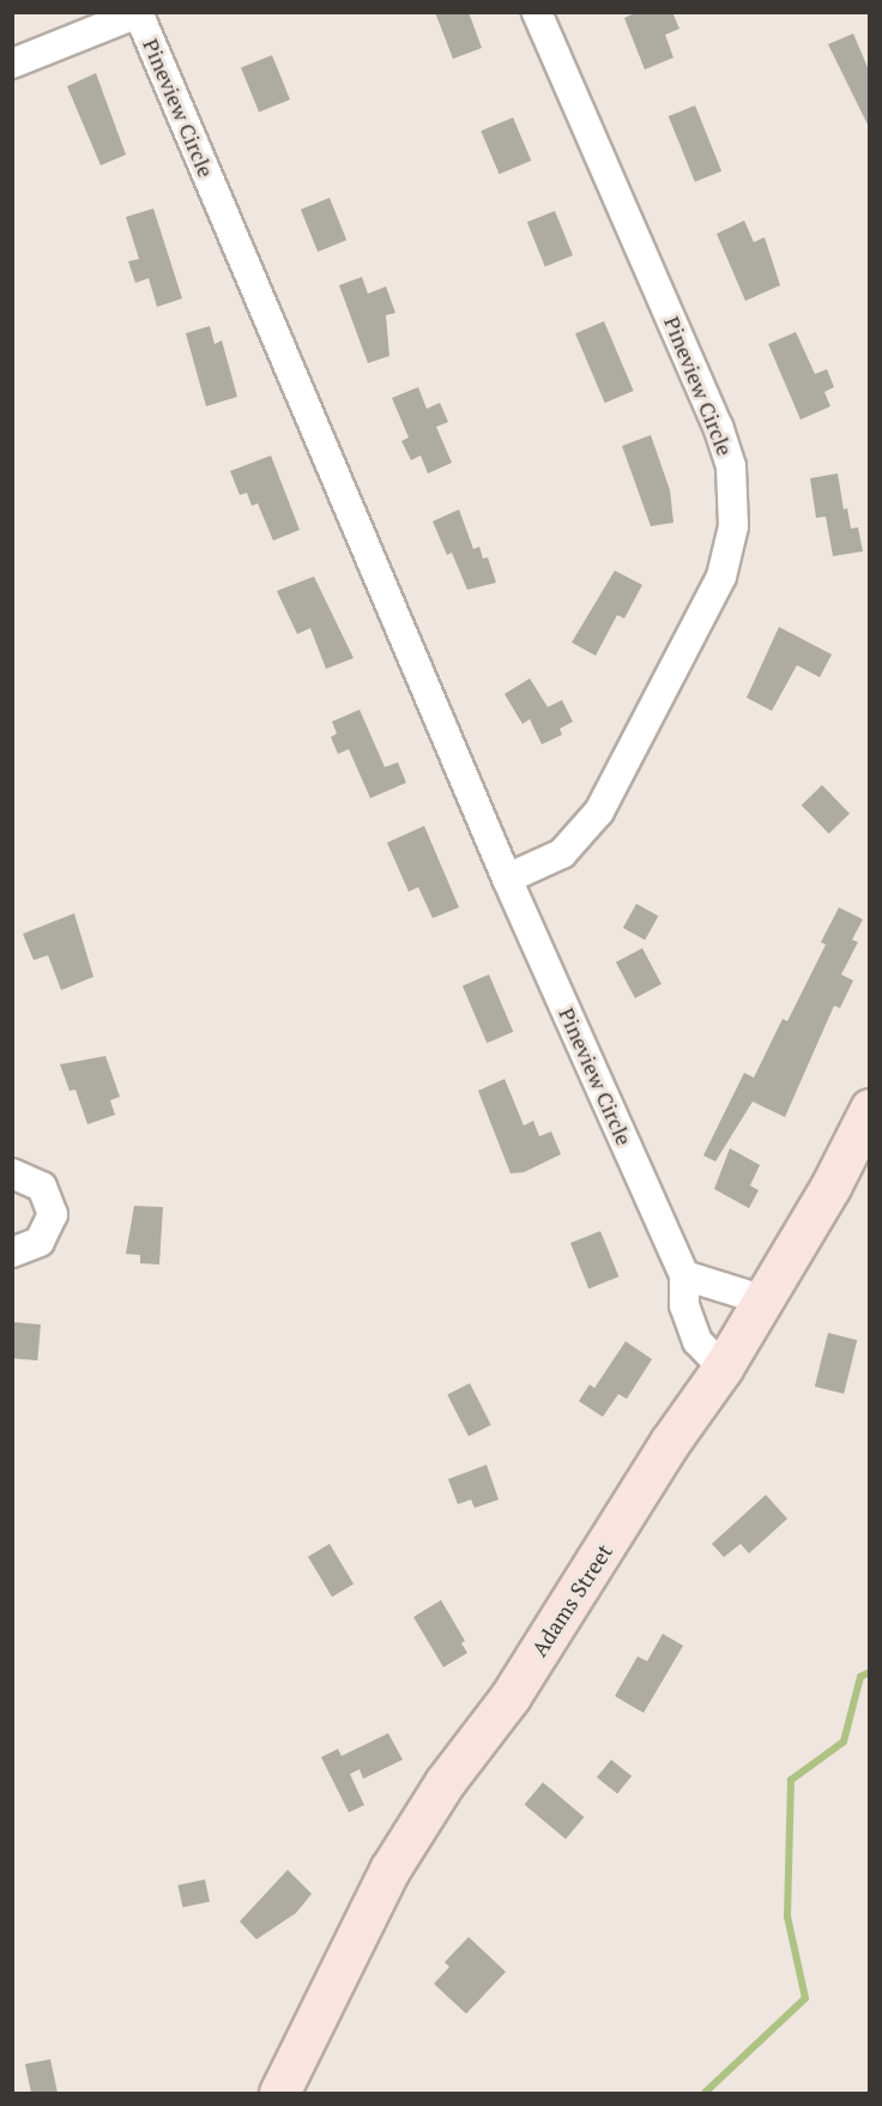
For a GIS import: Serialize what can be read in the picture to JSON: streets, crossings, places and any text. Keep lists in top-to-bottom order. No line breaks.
{"streets":{"street":["Pineview Circle","Adams Street"]},"crossings":[["Pineview Circle","Adams Street"]]}
